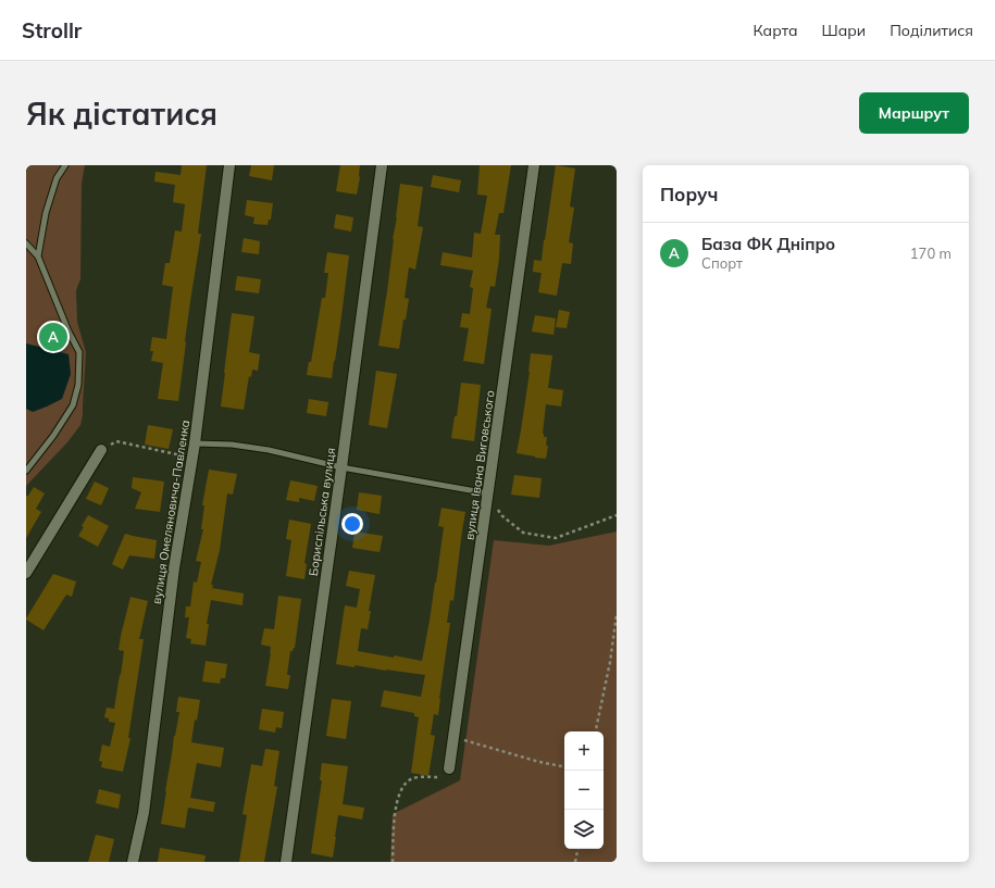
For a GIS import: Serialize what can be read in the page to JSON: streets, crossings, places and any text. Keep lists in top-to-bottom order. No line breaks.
{"streets":{"street":["вулиця Івана Виговського","вулиця Омеляновича-Павленка","Бориспільська вулиця"]},"page":{"header":"Strollr","nav":["Карта","Шари","Поділитися"],"buttons":"Маршрут","title":"Як дістатися","heading":"Поруч","list":[{"mark":"A","name":"База ФК Дніпро","note":"Спорт","value":"170 m"}],"pins":"A","map_buttons":["+","−"]}}
